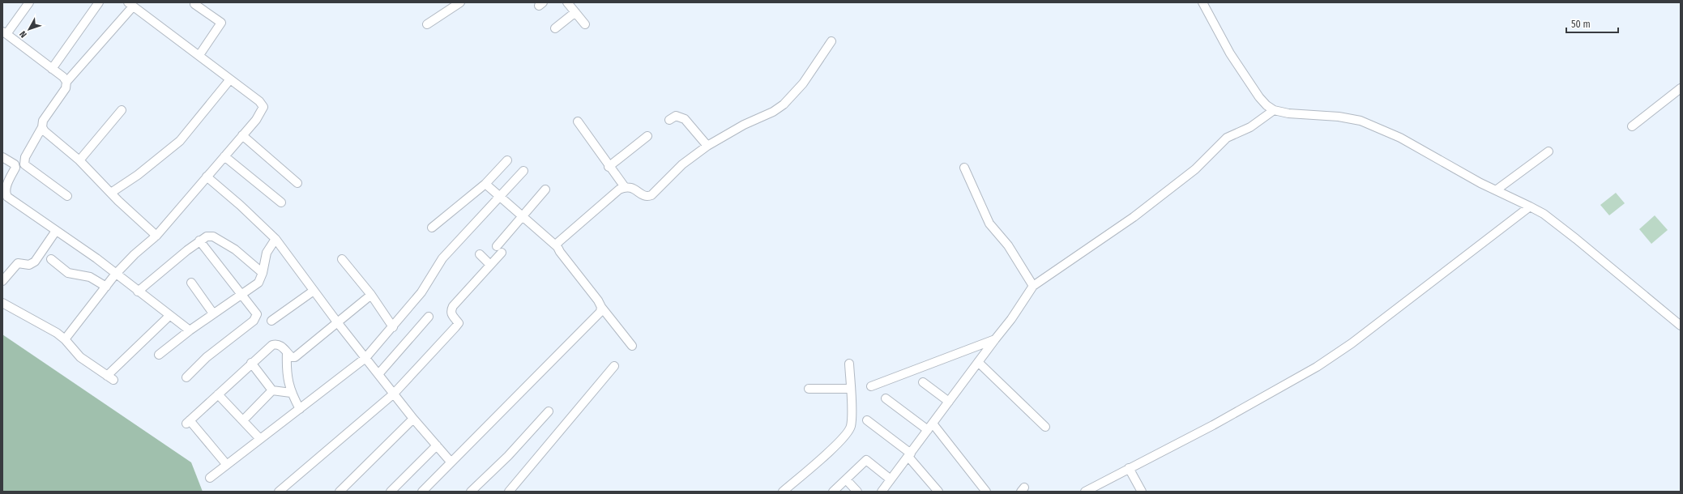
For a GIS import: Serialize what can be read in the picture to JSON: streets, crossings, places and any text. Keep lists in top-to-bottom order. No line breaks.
{"scale_bar":"50 m","north":"bottom left"}
